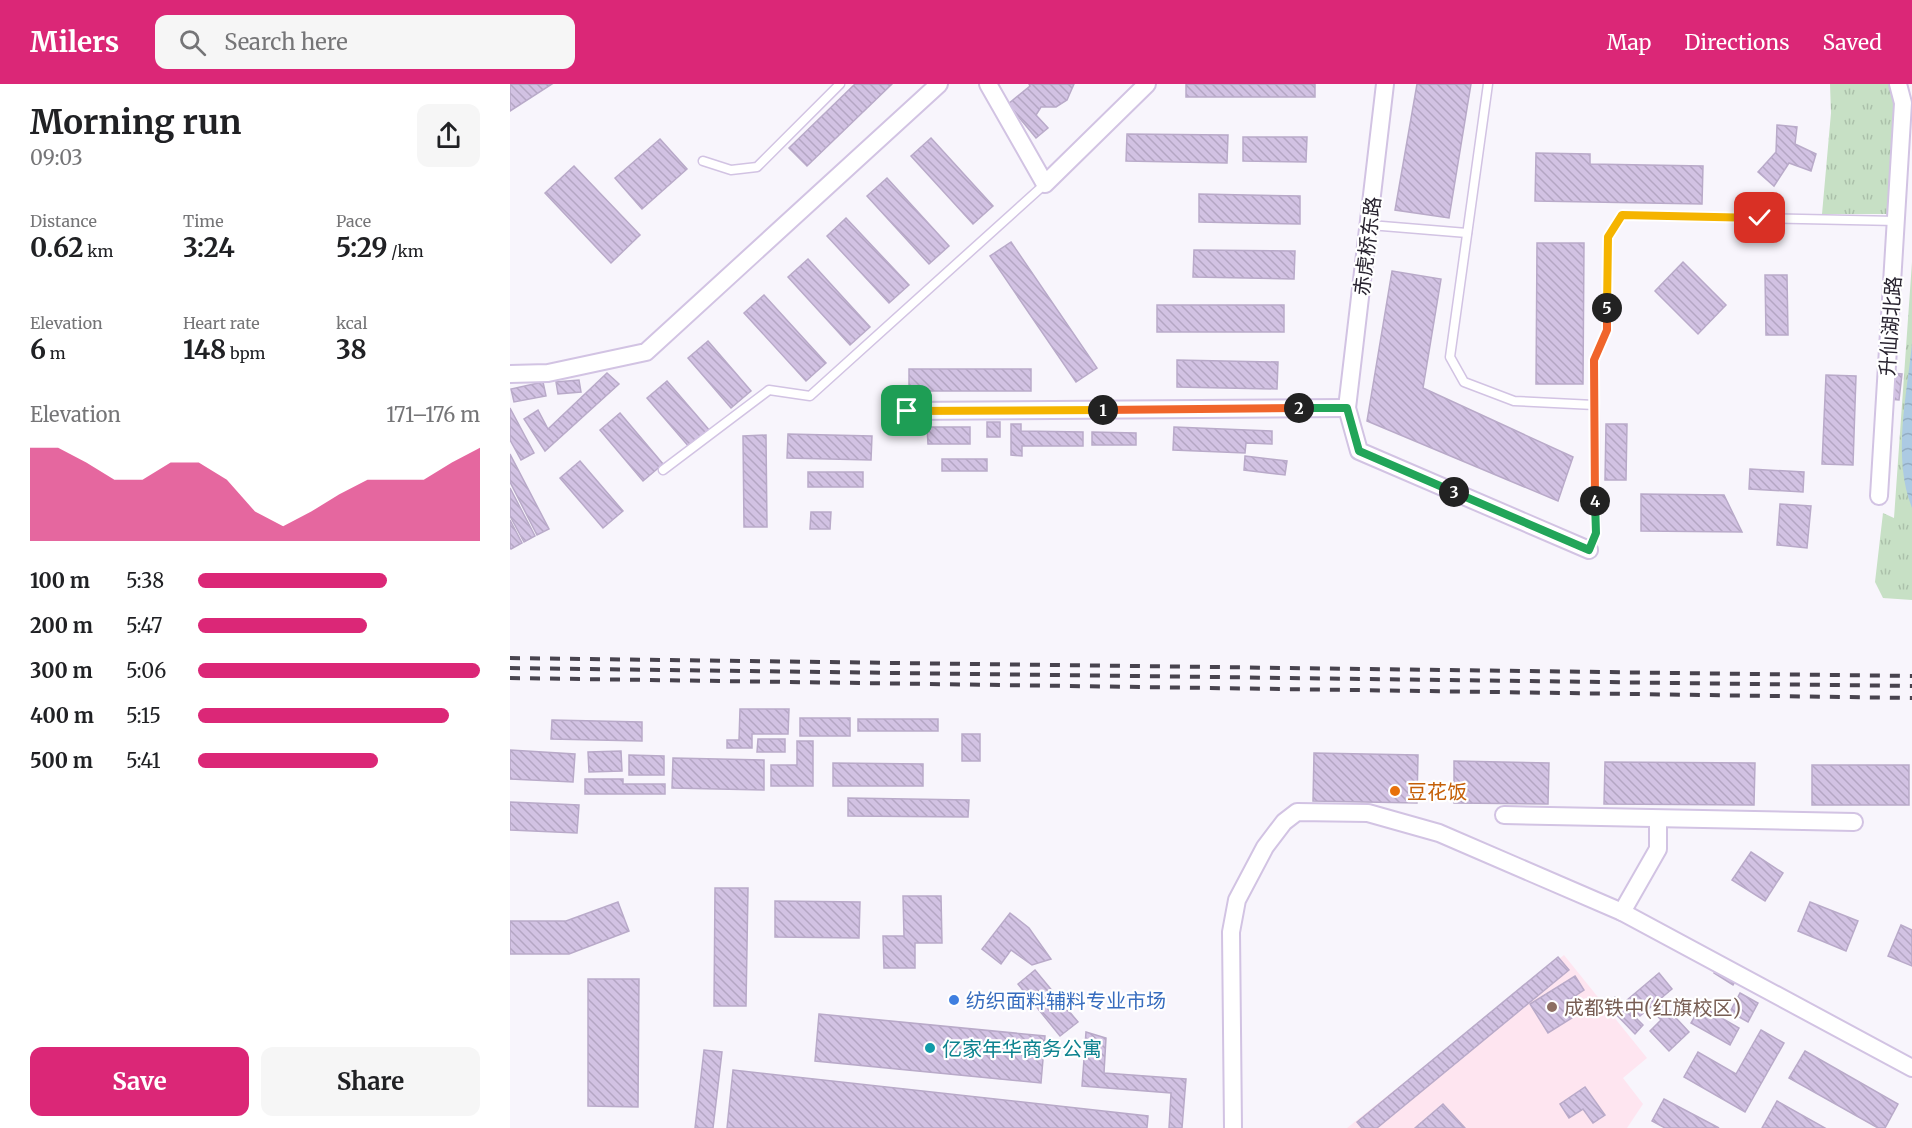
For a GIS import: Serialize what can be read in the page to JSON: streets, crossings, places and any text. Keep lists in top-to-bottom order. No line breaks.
{"streets":{"street":["赤虎桥东路","升仙湖北路"]},"places":["豆花饭","纺织面料辅料专业市场","成都铁中(红旗校区)","亿家年华商务公寓"],"page":{"header":"Milers","search":"Search here","nav":["Map","Directions","Saved"],"heading":["Morning run","09:03"],"stats":[["Distance","0.62 km"],["Time","3:24"],["Pace","5:29 /km"],["Elevation","6 m"],["Heart rate","148 bpm"],["kcal","38"]],"pins":["5","2","1","3","4"],"chart":["Elevation","171–176 m"],"list":[{"name":"100 m","note":"5:38"},{"name":"200 m","note":"5:47"},{"name":"300 m","note":"5:06"},{"name":"400 m","note":"5:15"},{"name":"500 m","note":"5:41"}],"buttons":["Save","Share"]}}
